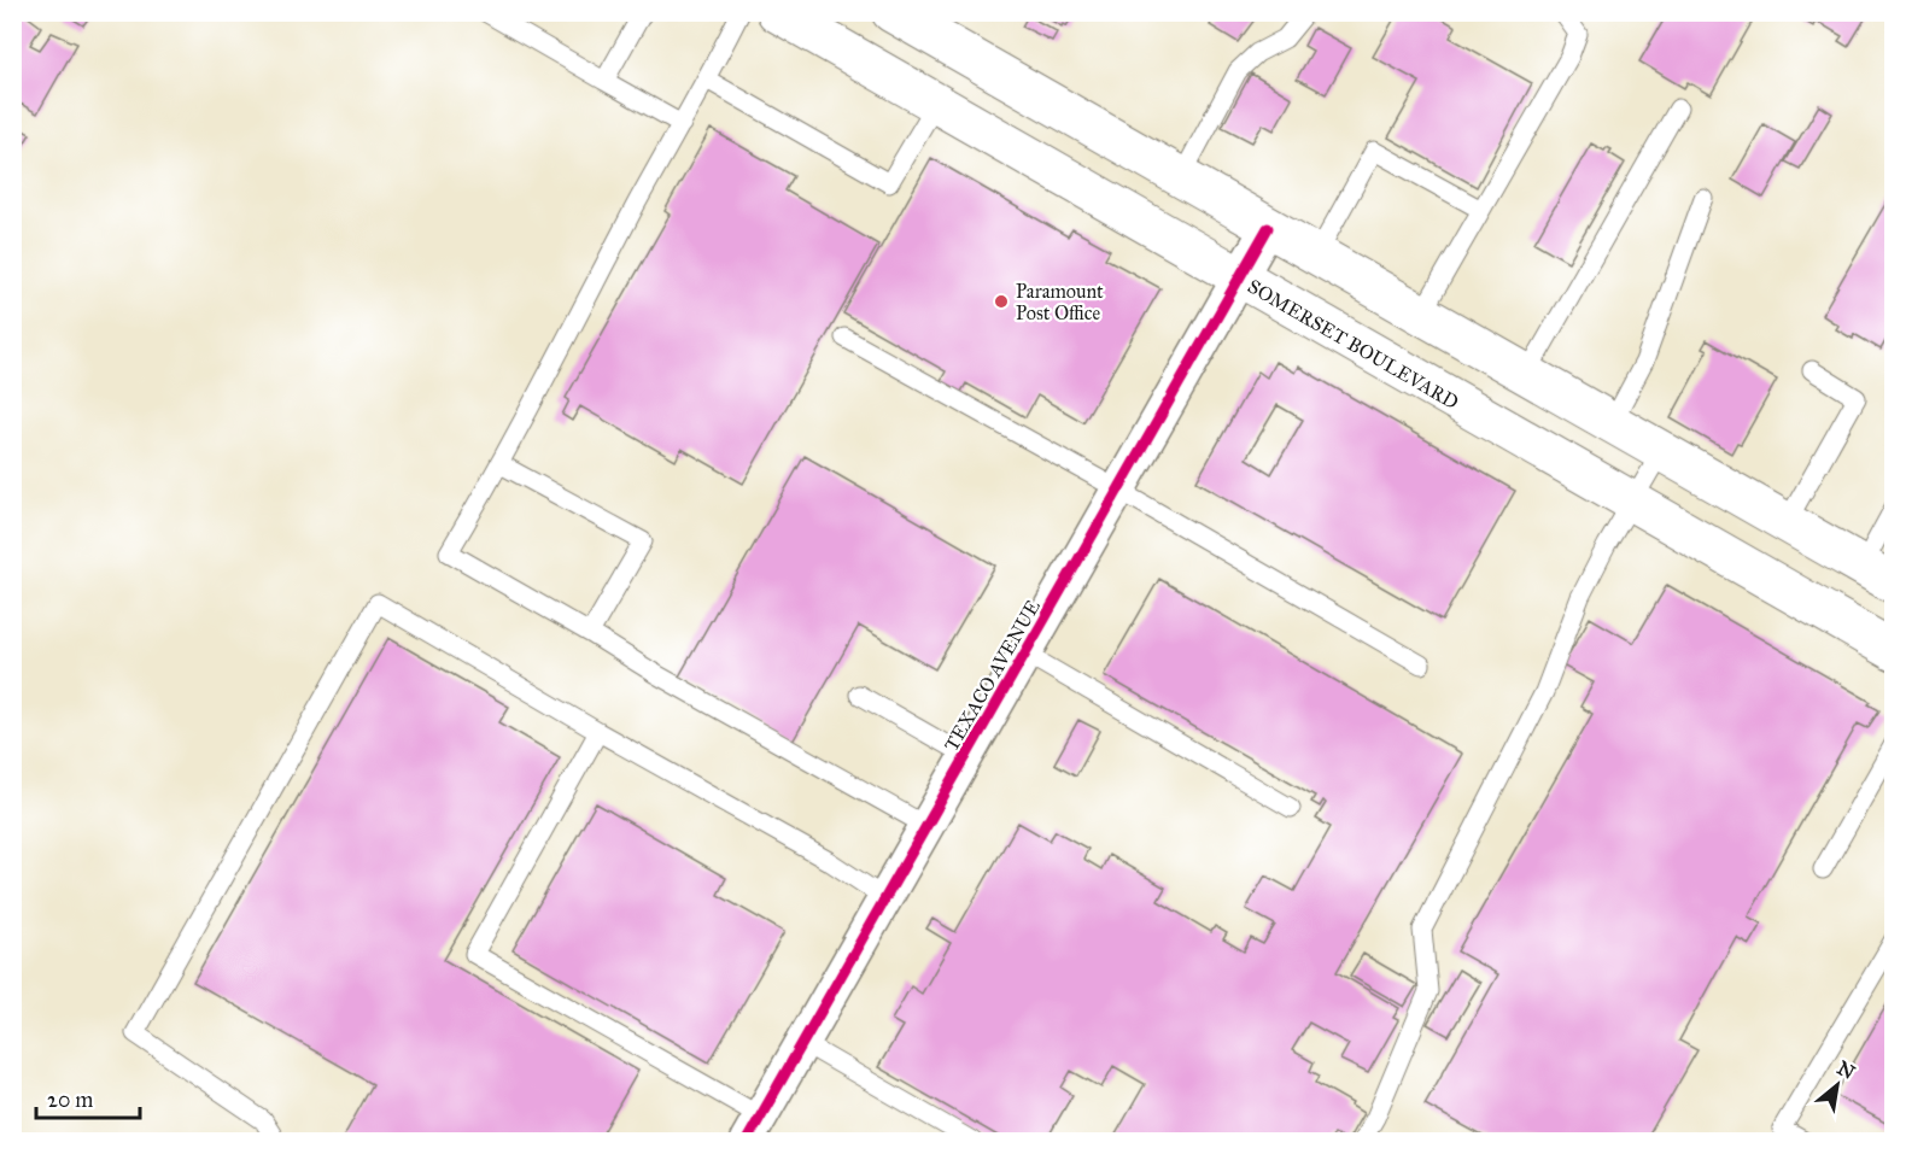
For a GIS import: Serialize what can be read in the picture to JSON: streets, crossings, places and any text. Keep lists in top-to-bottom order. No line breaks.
{"streets":{"main road":["SOMERSET BOULEVARD"],"street":["TEXACO AVENUE"]},"crossings":[["SOMERSET BOULEVARD","TEXACO AVENUE"]],"places":["Paramount Post Office"],"scale_bar":"20 m","north":"top right"}
